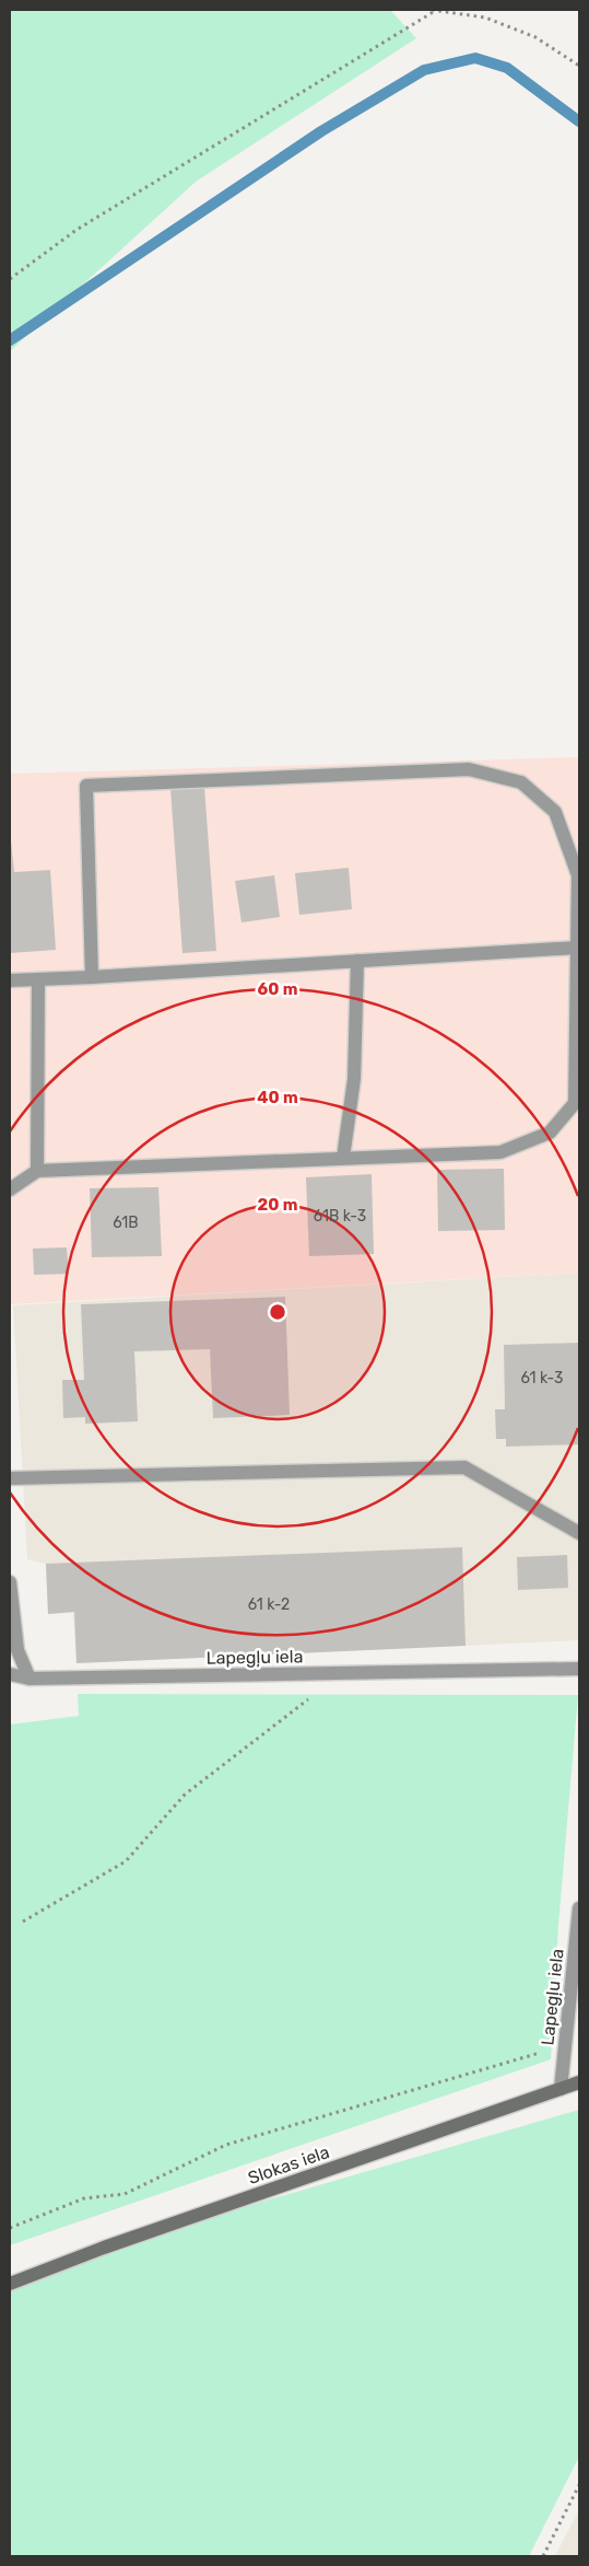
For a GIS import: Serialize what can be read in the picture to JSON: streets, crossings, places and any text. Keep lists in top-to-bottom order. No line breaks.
{"streets":{"main road":["Slokas iela"],"street":["Lapegļu iela"]},"crossings":[["Lapegļu iela","Slokas iela"]],"house_numbers":["61B k-3","61B","61 k-3","61 k-2"],"rings":["60 m","40 m","20 m"]}
